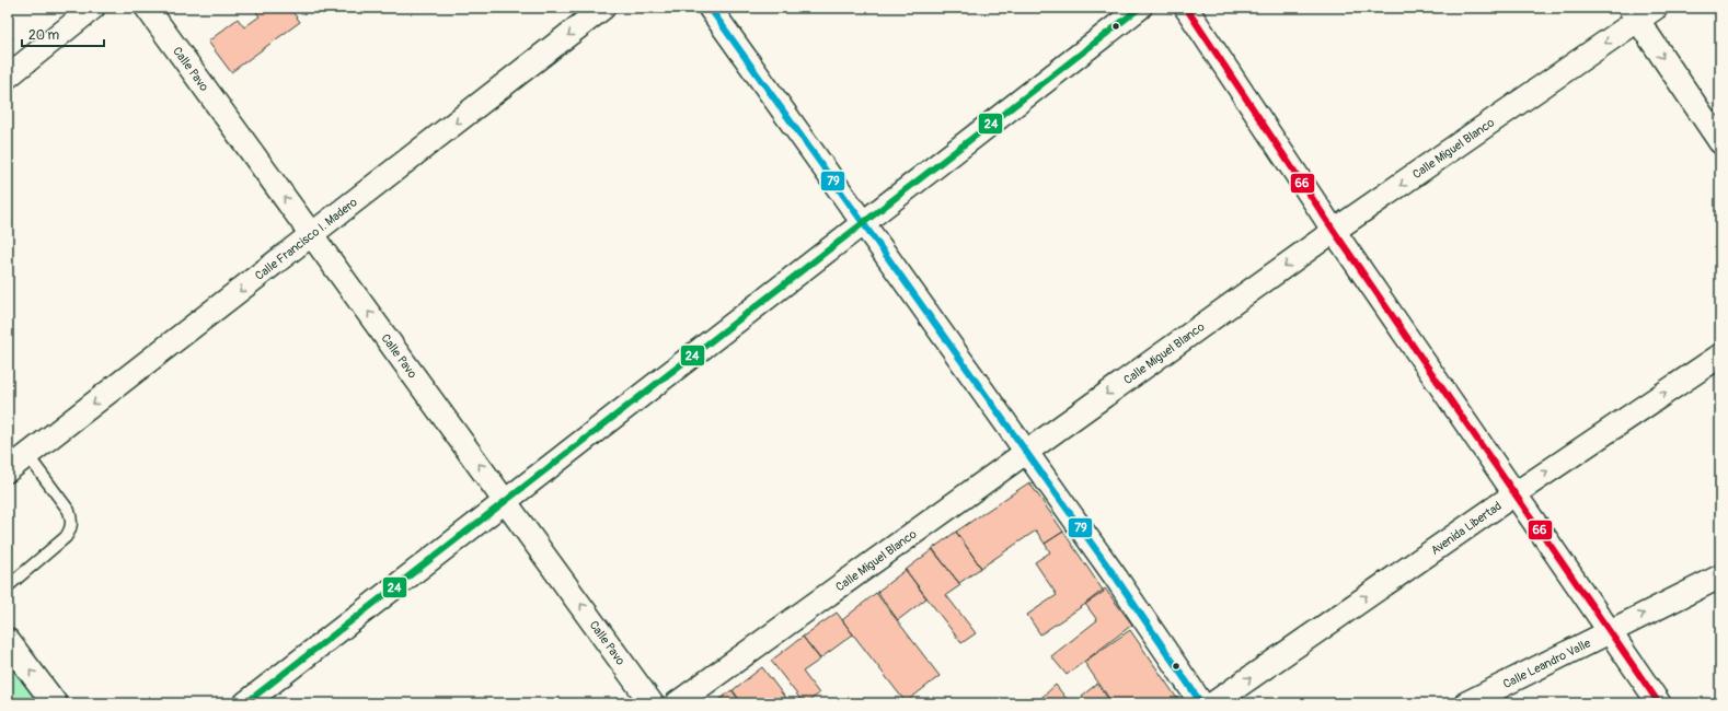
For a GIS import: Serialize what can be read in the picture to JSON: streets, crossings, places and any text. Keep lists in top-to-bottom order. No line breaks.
{"streets":{"street":["Calle Pavo","Calle Miguel Blanco","Calle Francisco I. Madero","Avenida Libertad","Calle Leandro Valle"]},"crossings":[["Calle Pavo","Calle Francisco I. Madero"]],"one_way":["Calle Pavo","Calle Miguel Blanco","Calle Francisco I. Madero","Avenida Libertad","Calle Leandro Valle"],"lines":["transit line 79","transit line 66","transit line 24"],"scale_bar":"20 m"}
